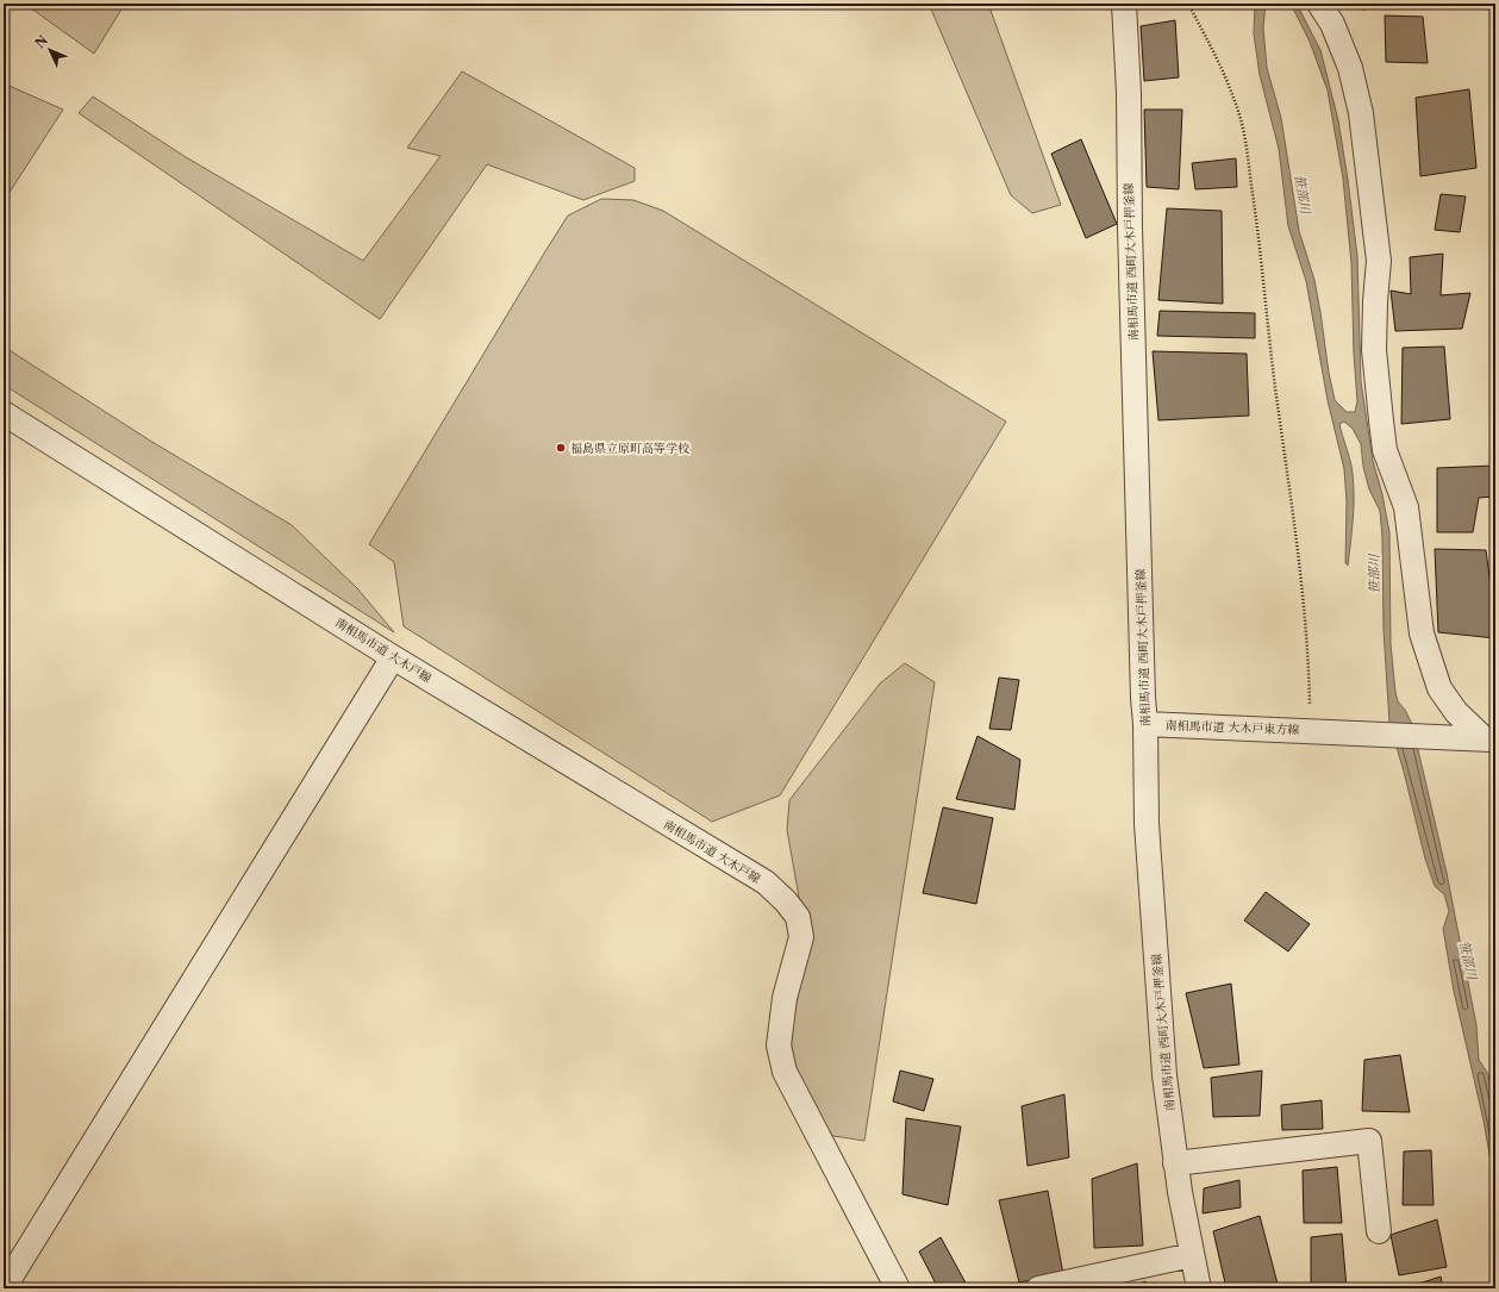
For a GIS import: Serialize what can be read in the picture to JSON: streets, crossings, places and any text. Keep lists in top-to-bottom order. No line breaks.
{"streets":{"street":["南相馬市道 西町大木戸押釜線","南相馬市道 大木戸線","南相馬市道 大木戸東方線"]},"crossings":[["南相馬市道 西町大木戸押釜線","南相馬市道 大木戸東方線"]],"water":["笹部川"],"places":["福島県立原町高等学校"],"north":"top left"}
